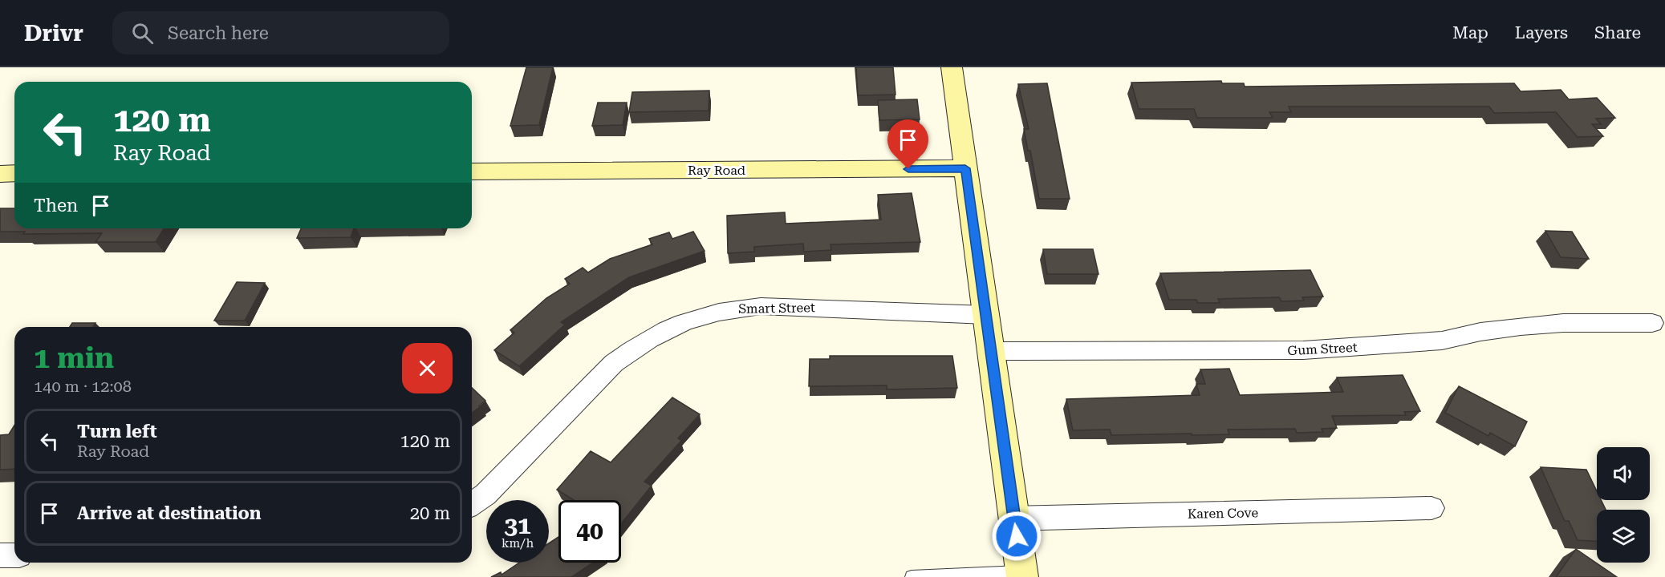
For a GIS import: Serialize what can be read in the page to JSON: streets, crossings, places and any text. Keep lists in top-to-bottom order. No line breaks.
{"streets":{"street":["Ray Road","Smart Street","Gum Street","Karen Cove"]},"page":{"header":"Drivr","search":"Search here","nav":["Map","Layers","Share"],"turn":["120 m","Ray Road"],"then":"Then","heading":["1 min","140 m · 12:08"],"list":[{"name":"Turn left","note":"Ray Road","value":"120 m"},{"name":"Arrive at destination","value":"20 m"}],"speed":"31 km/h","limit":"40"}}
